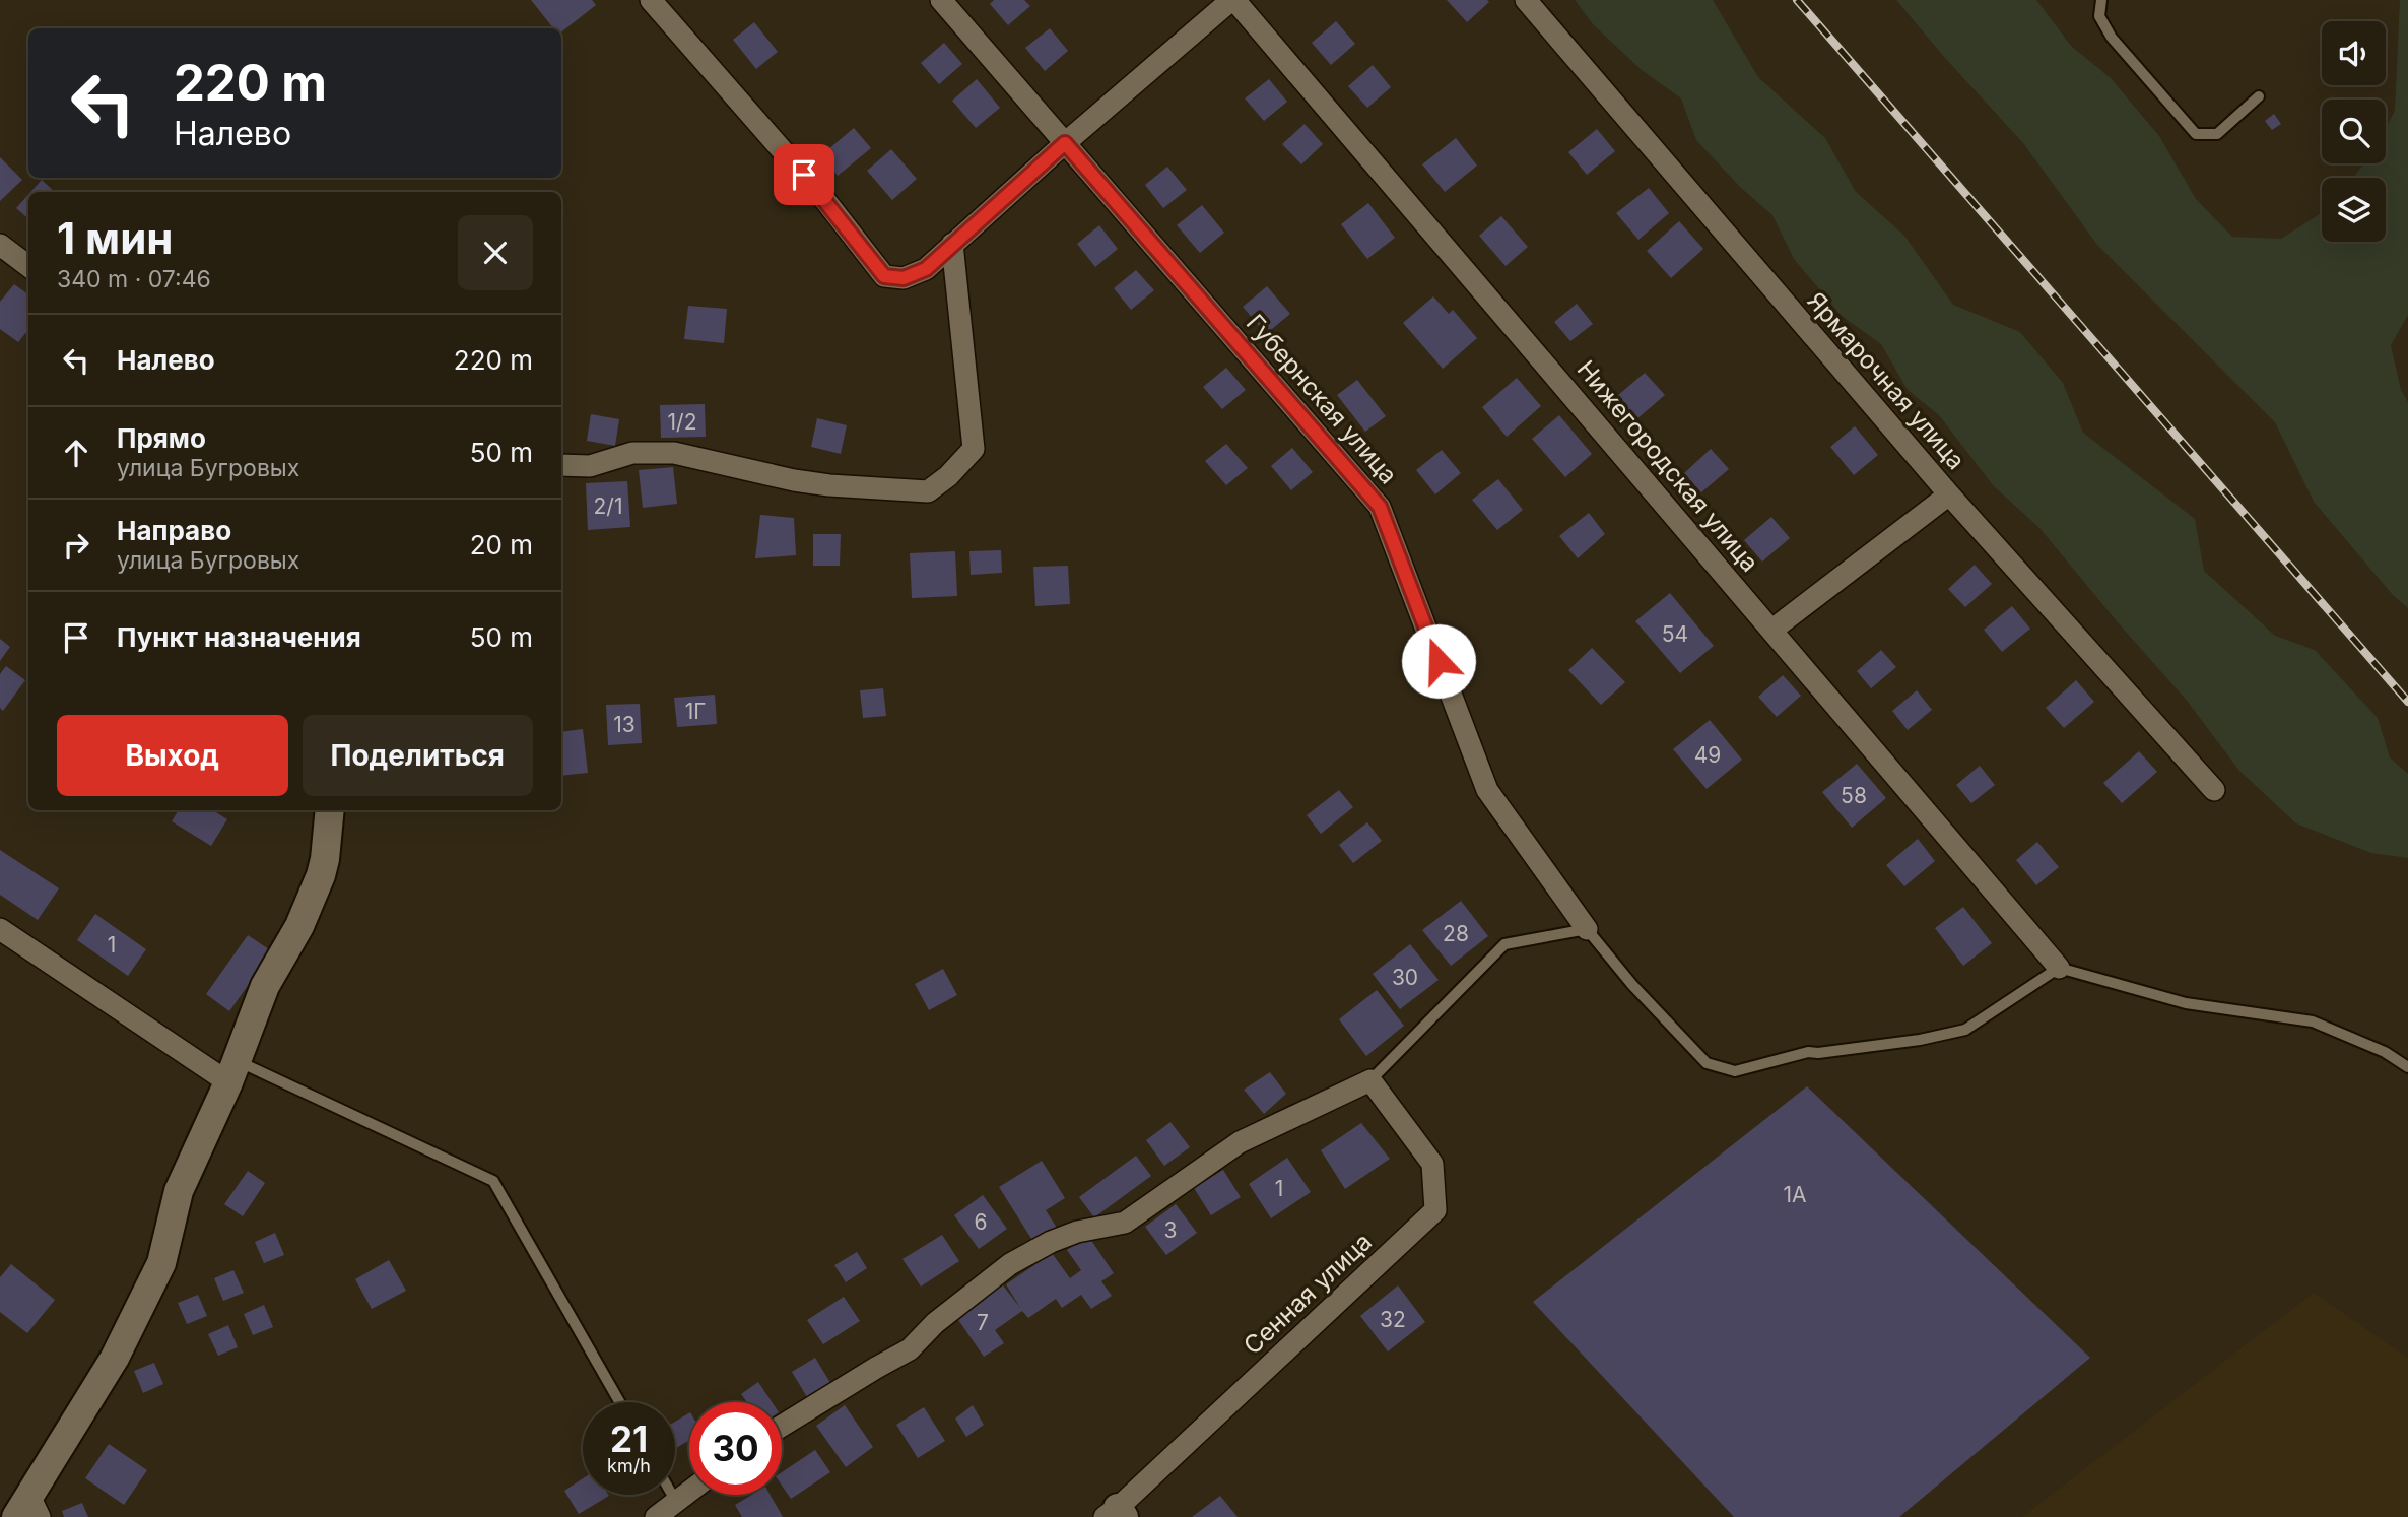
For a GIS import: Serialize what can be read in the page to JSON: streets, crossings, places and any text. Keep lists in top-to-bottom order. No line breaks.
{"streets":{"street":["Ярмарочная улица","Губернская улица","Нижегородская улица","Сенная улица"]},"house_numbers":["1/2","2/1","54","1Г","13","49","58","28","1","30","1","1А","6","3","32","7"],"page":{"turn":["220 m","Налево"],"heading":["1 мин","340 m · 07:46"],"list":[{"name":"Налево","value":"220 m"},{"name":"Прямо","note":"улица Бугровых","value":"50 m"},{"name":"Направо","note":"улица Бугровых","value":"20 m"},{"name":"Пункт назначения","value":"50 m"}],"buttons":["Выход","Поделиться"],"speed":"21 km/h","limit":"30"}}
